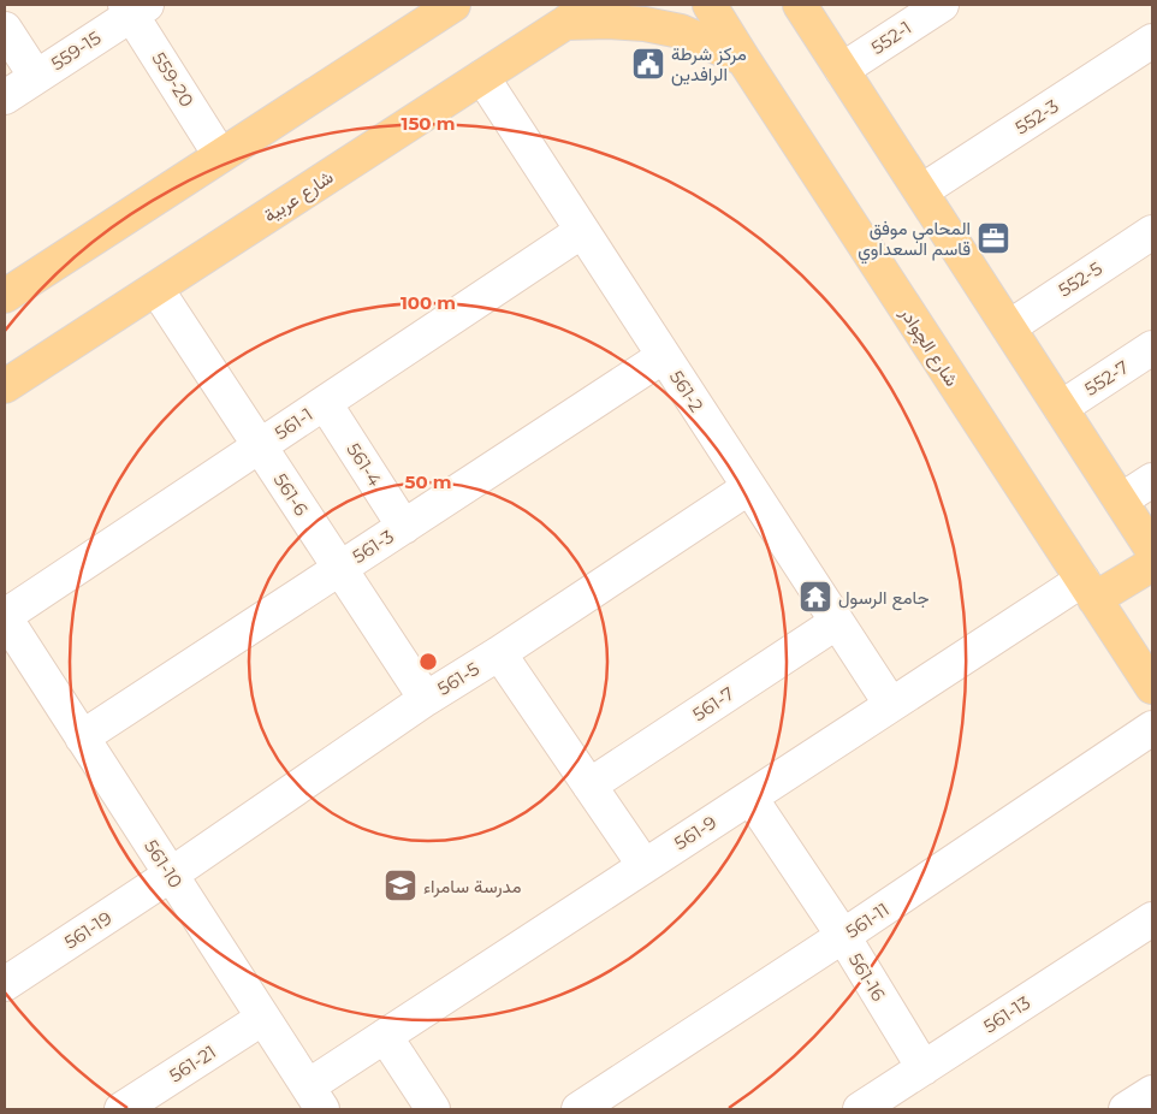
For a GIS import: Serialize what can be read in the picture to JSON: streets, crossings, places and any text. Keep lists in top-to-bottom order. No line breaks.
{"streets":{"main road":["شارع عربية","شارع الچوادر"],"street":["552-1","559-15","559-20","552-3","552-5","552-7","561-2","561-1","561-4","561-6","561-3","561-5","561-7","561-9","561-10","561-11","561-19","561-16","561-13","561-21"]},"crossings":[["559-15","559-20"],["شارع عربية","561-2"],["شارع عربية","561-6"],["شارع الچوادر","561-9"],["561-2","561-1"],["561-2","561-3"],["561-2","561-5"],["561-2","561-7"],["561-2","561-9"],["561-1","561-4"],["561-1","561-6"],["561-1","561-10"],["561-4","561-3"],["561-6","561-3"],["561-6","561-5"],["561-3","561-10"],["561-5","561-10"],["561-5","561-19"],["561-9","561-10"],["561-9","561-16"],["561-10","561-19"],["561-10","561-21"],["561-11","561-16"],["561-16","561-13"]],"places":{"public building":["مركز شرطة الرافدين"],"office":["المحامي موفق قاسم السعداوي"],"temple":["جامع الرسول"],"school or university":["مدرسة سامراء"]},"rings":["150 m","100 m","50 m"]}
